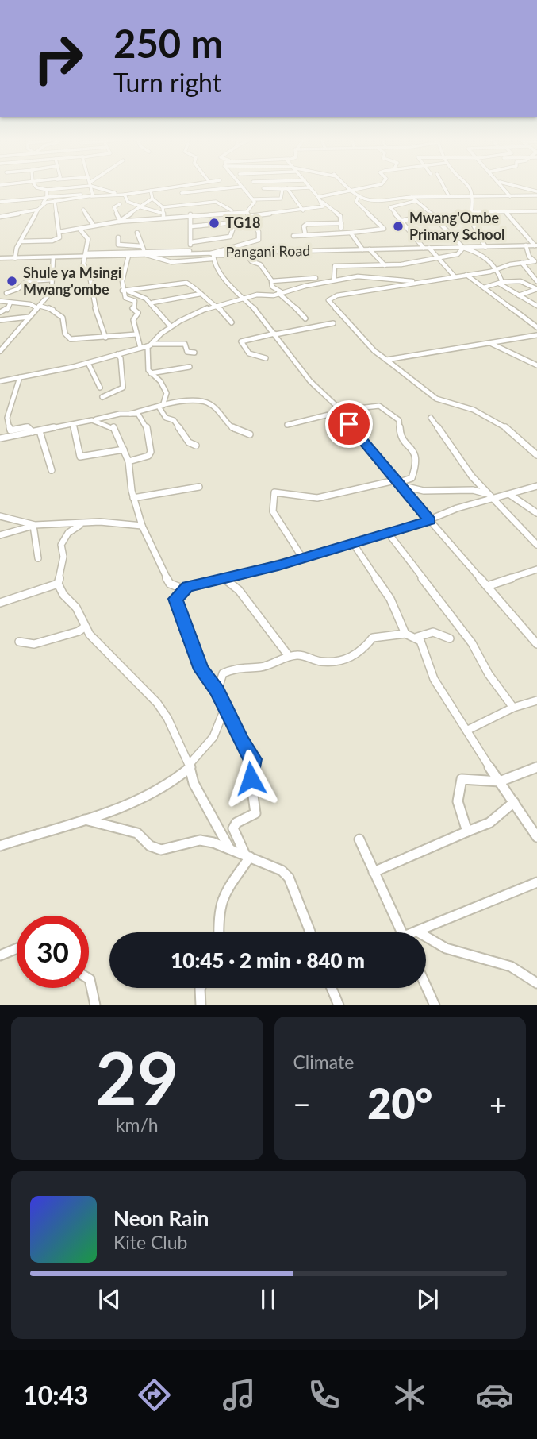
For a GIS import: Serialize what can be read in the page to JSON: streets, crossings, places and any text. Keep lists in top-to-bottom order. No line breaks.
{"streets":{"main road":["Pangani Road"]},"places":["TG18","Mwang'Ombe Primary School","Shule ya Msingi Mwang'ombe"],"page":{"turn":["250 m","Turn right"],"limit":"30","trip":"10:45 · 2 min · 840 m","tile":[["29","km/h"],"Climate"],"heat":["−","20°","+"],"song":["Neon Rain","Kite Club"],"tabs":"10:43"}}
